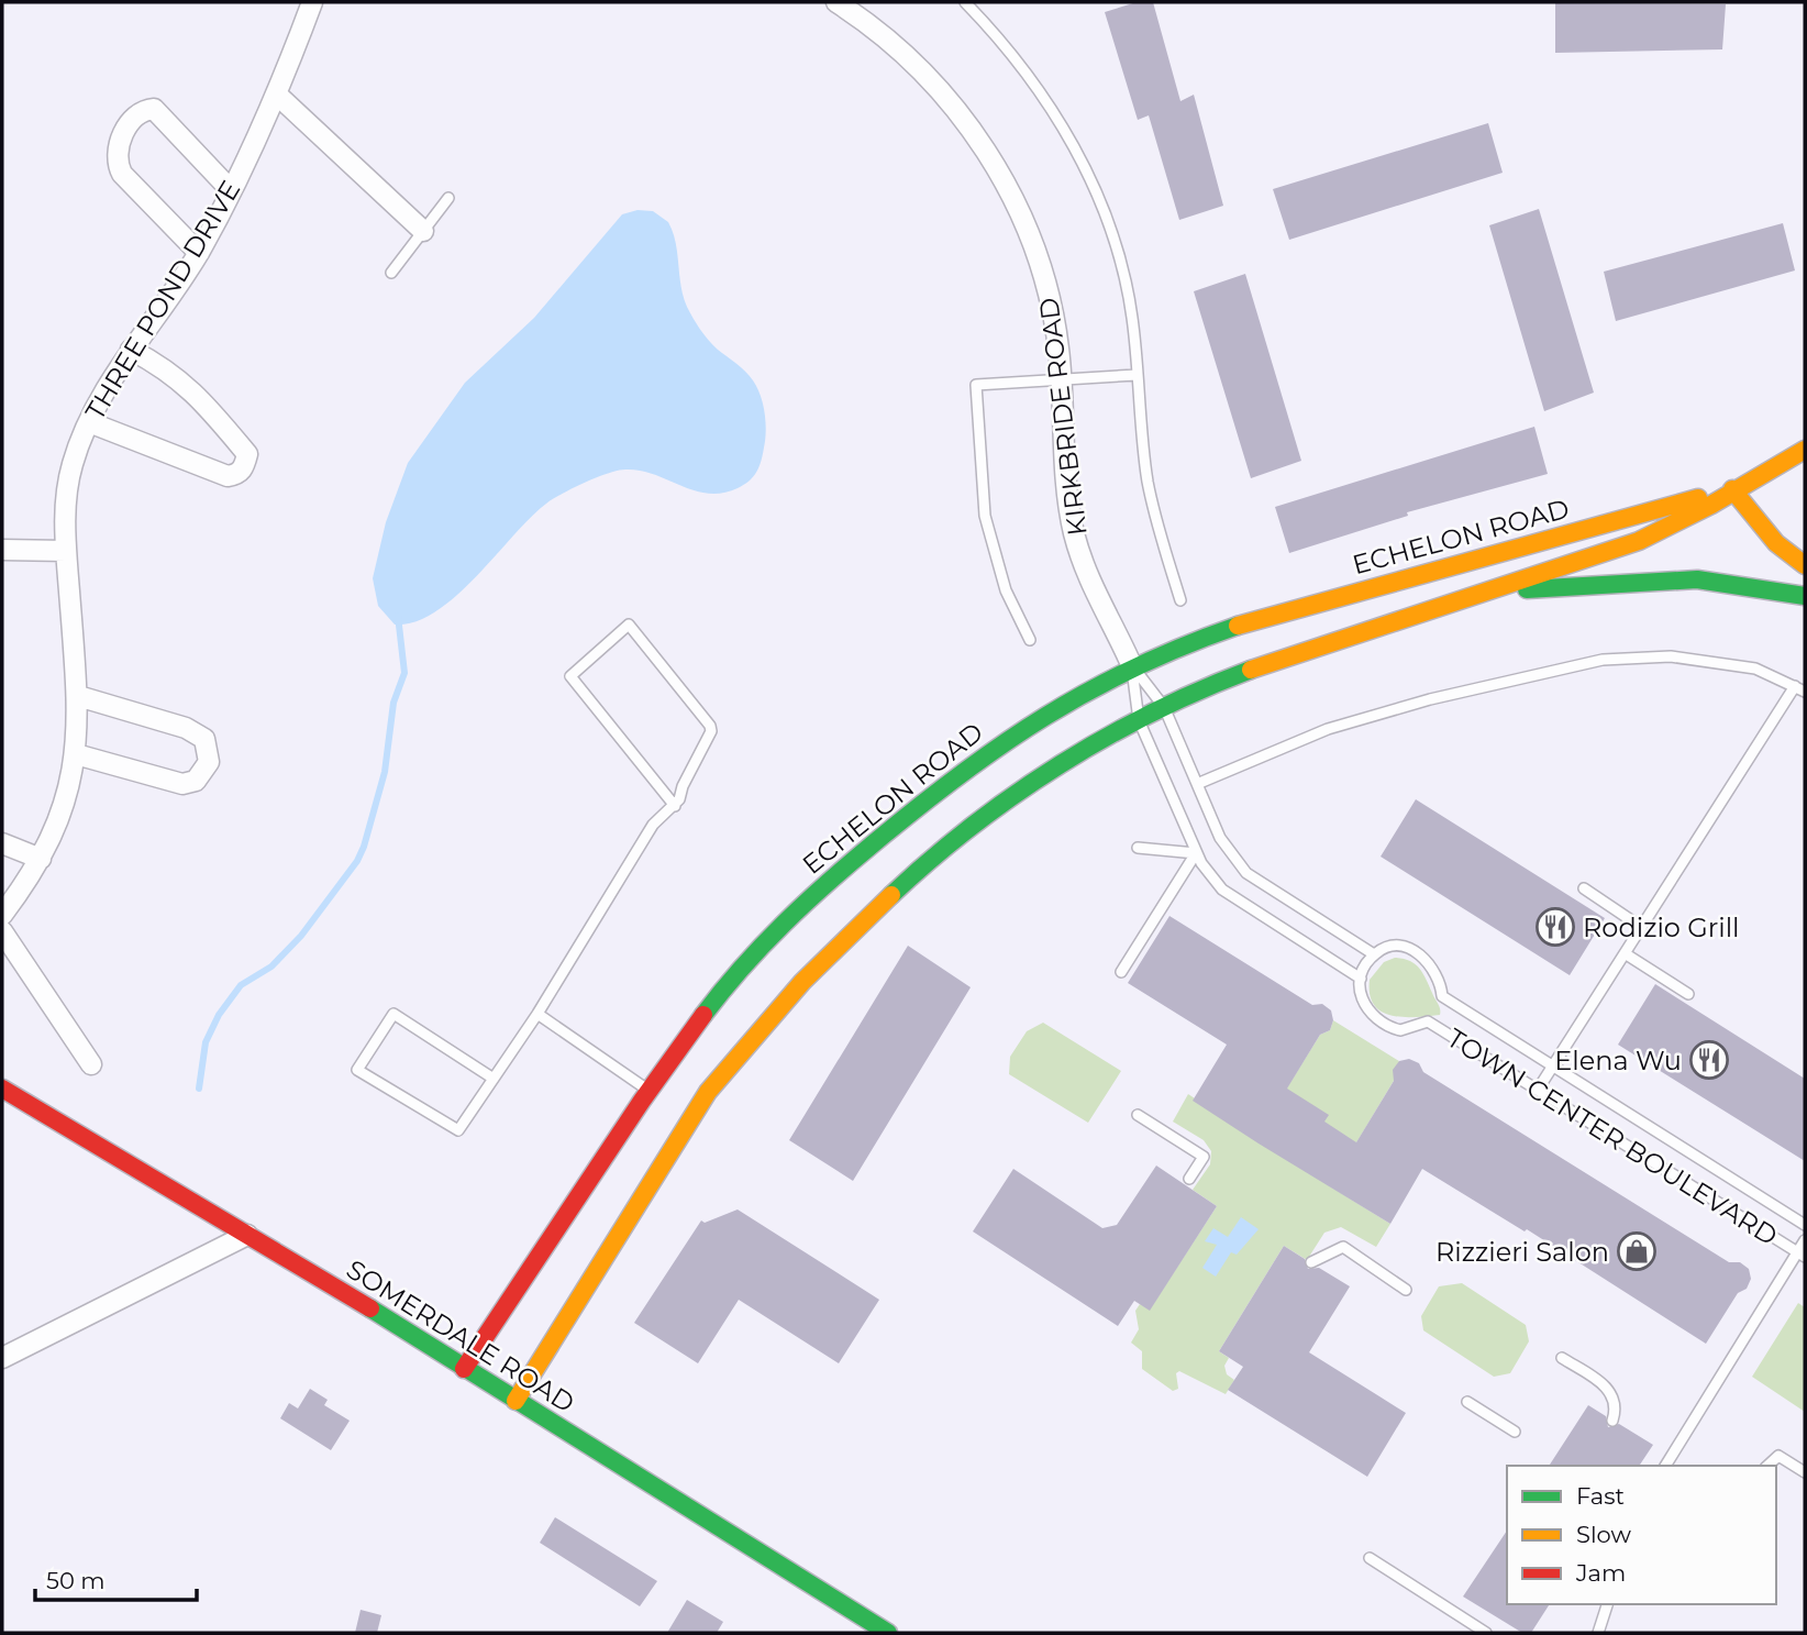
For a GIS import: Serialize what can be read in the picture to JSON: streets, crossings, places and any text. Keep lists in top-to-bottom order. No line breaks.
{"streets":{"street":["THREE POND DRIVE","KIRKBRIDE ROAD","ECHELON ROAD","SOMERDALE ROAD"],"lane":["TOWN CENTER BOULEVARD"]},"crossings":[["KIRKBRIDE ROAD","ECHELON ROAD"],["ECHELON ROAD","SOMERDALE ROAD"]],"places":{"restaurant":["Rodizio Grill","Elena Wu"],"shop":["Rizzieri Salon"]},"legend":["Fast","Slow","Jam"],"scale_bar":"50 m"}
